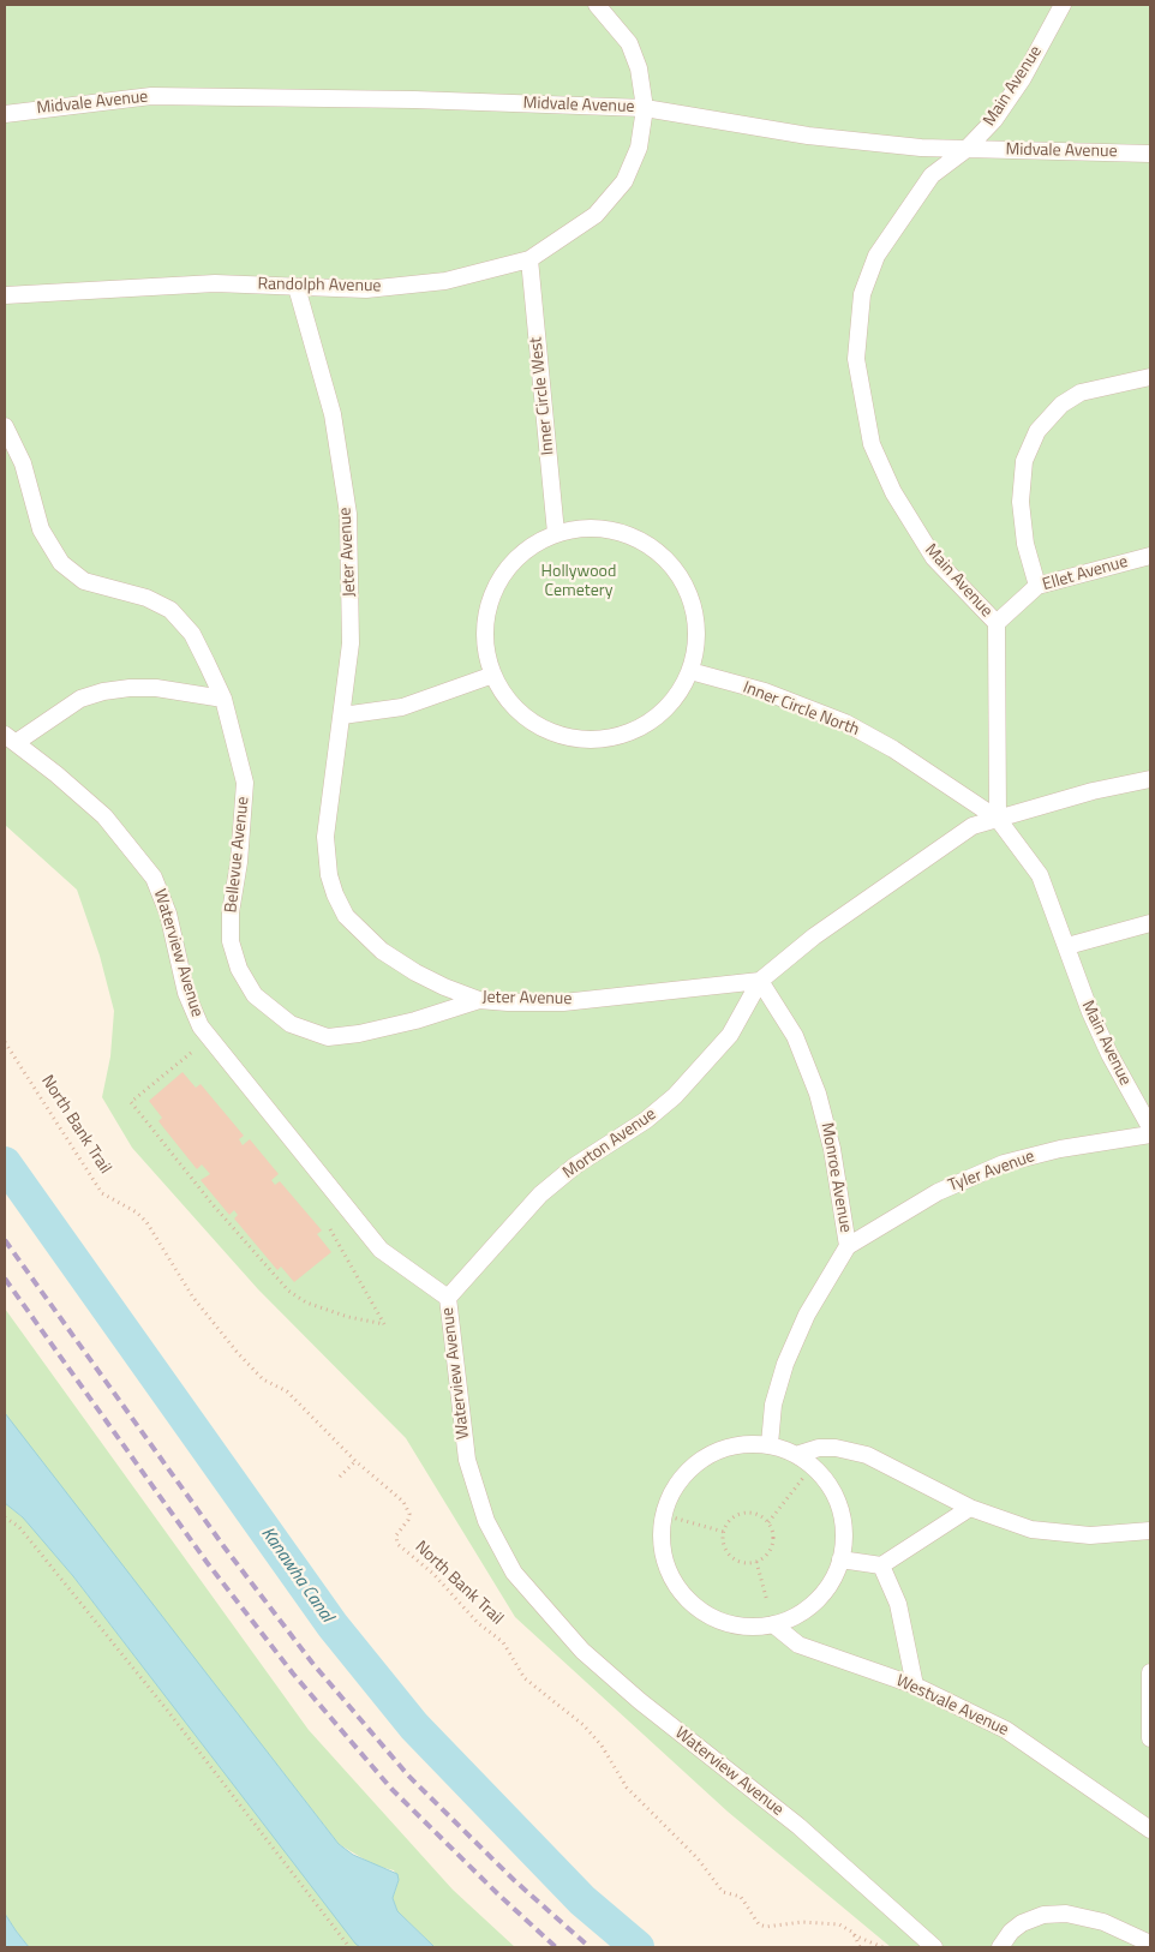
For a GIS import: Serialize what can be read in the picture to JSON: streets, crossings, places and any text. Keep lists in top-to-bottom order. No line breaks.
{"streets":{"lane":["Main Avenue","Midvale Avenue","Randolph Avenue","Inner Circle West","Jeter Avenue","Ellet Avenue","Inner Circle North","Bellevue Avenue","Waterview Avenue","Morton Avenue","Tyler Avenue","Monroe Avenue","Westvale Avenue"],"path":["North Bank Trail"]},"crossings":[["Main Avenue","Midvale Avenue"],["Main Avenue","Ellet Avenue"],["Main Avenue","Inner Circle North"],["Midvale Avenue","Randolph Avenue"],["Randolph Avenue","Inner Circle West"],["Randolph Avenue","Jeter Avenue"],["Inner Circle West","Inner Circle North"],["Jeter Avenue","Bellevue Avenue"],["Jeter Avenue","Morton Avenue"],["Jeter Avenue","Monroe Avenue"],["Waterview Avenue","Morton Avenue"],["Morton Avenue","Monroe Avenue"],["Tyler Avenue","Monroe Avenue"]],"water":["Kanawha Canal"],"parks":["Hollywood Cemetery"]}
